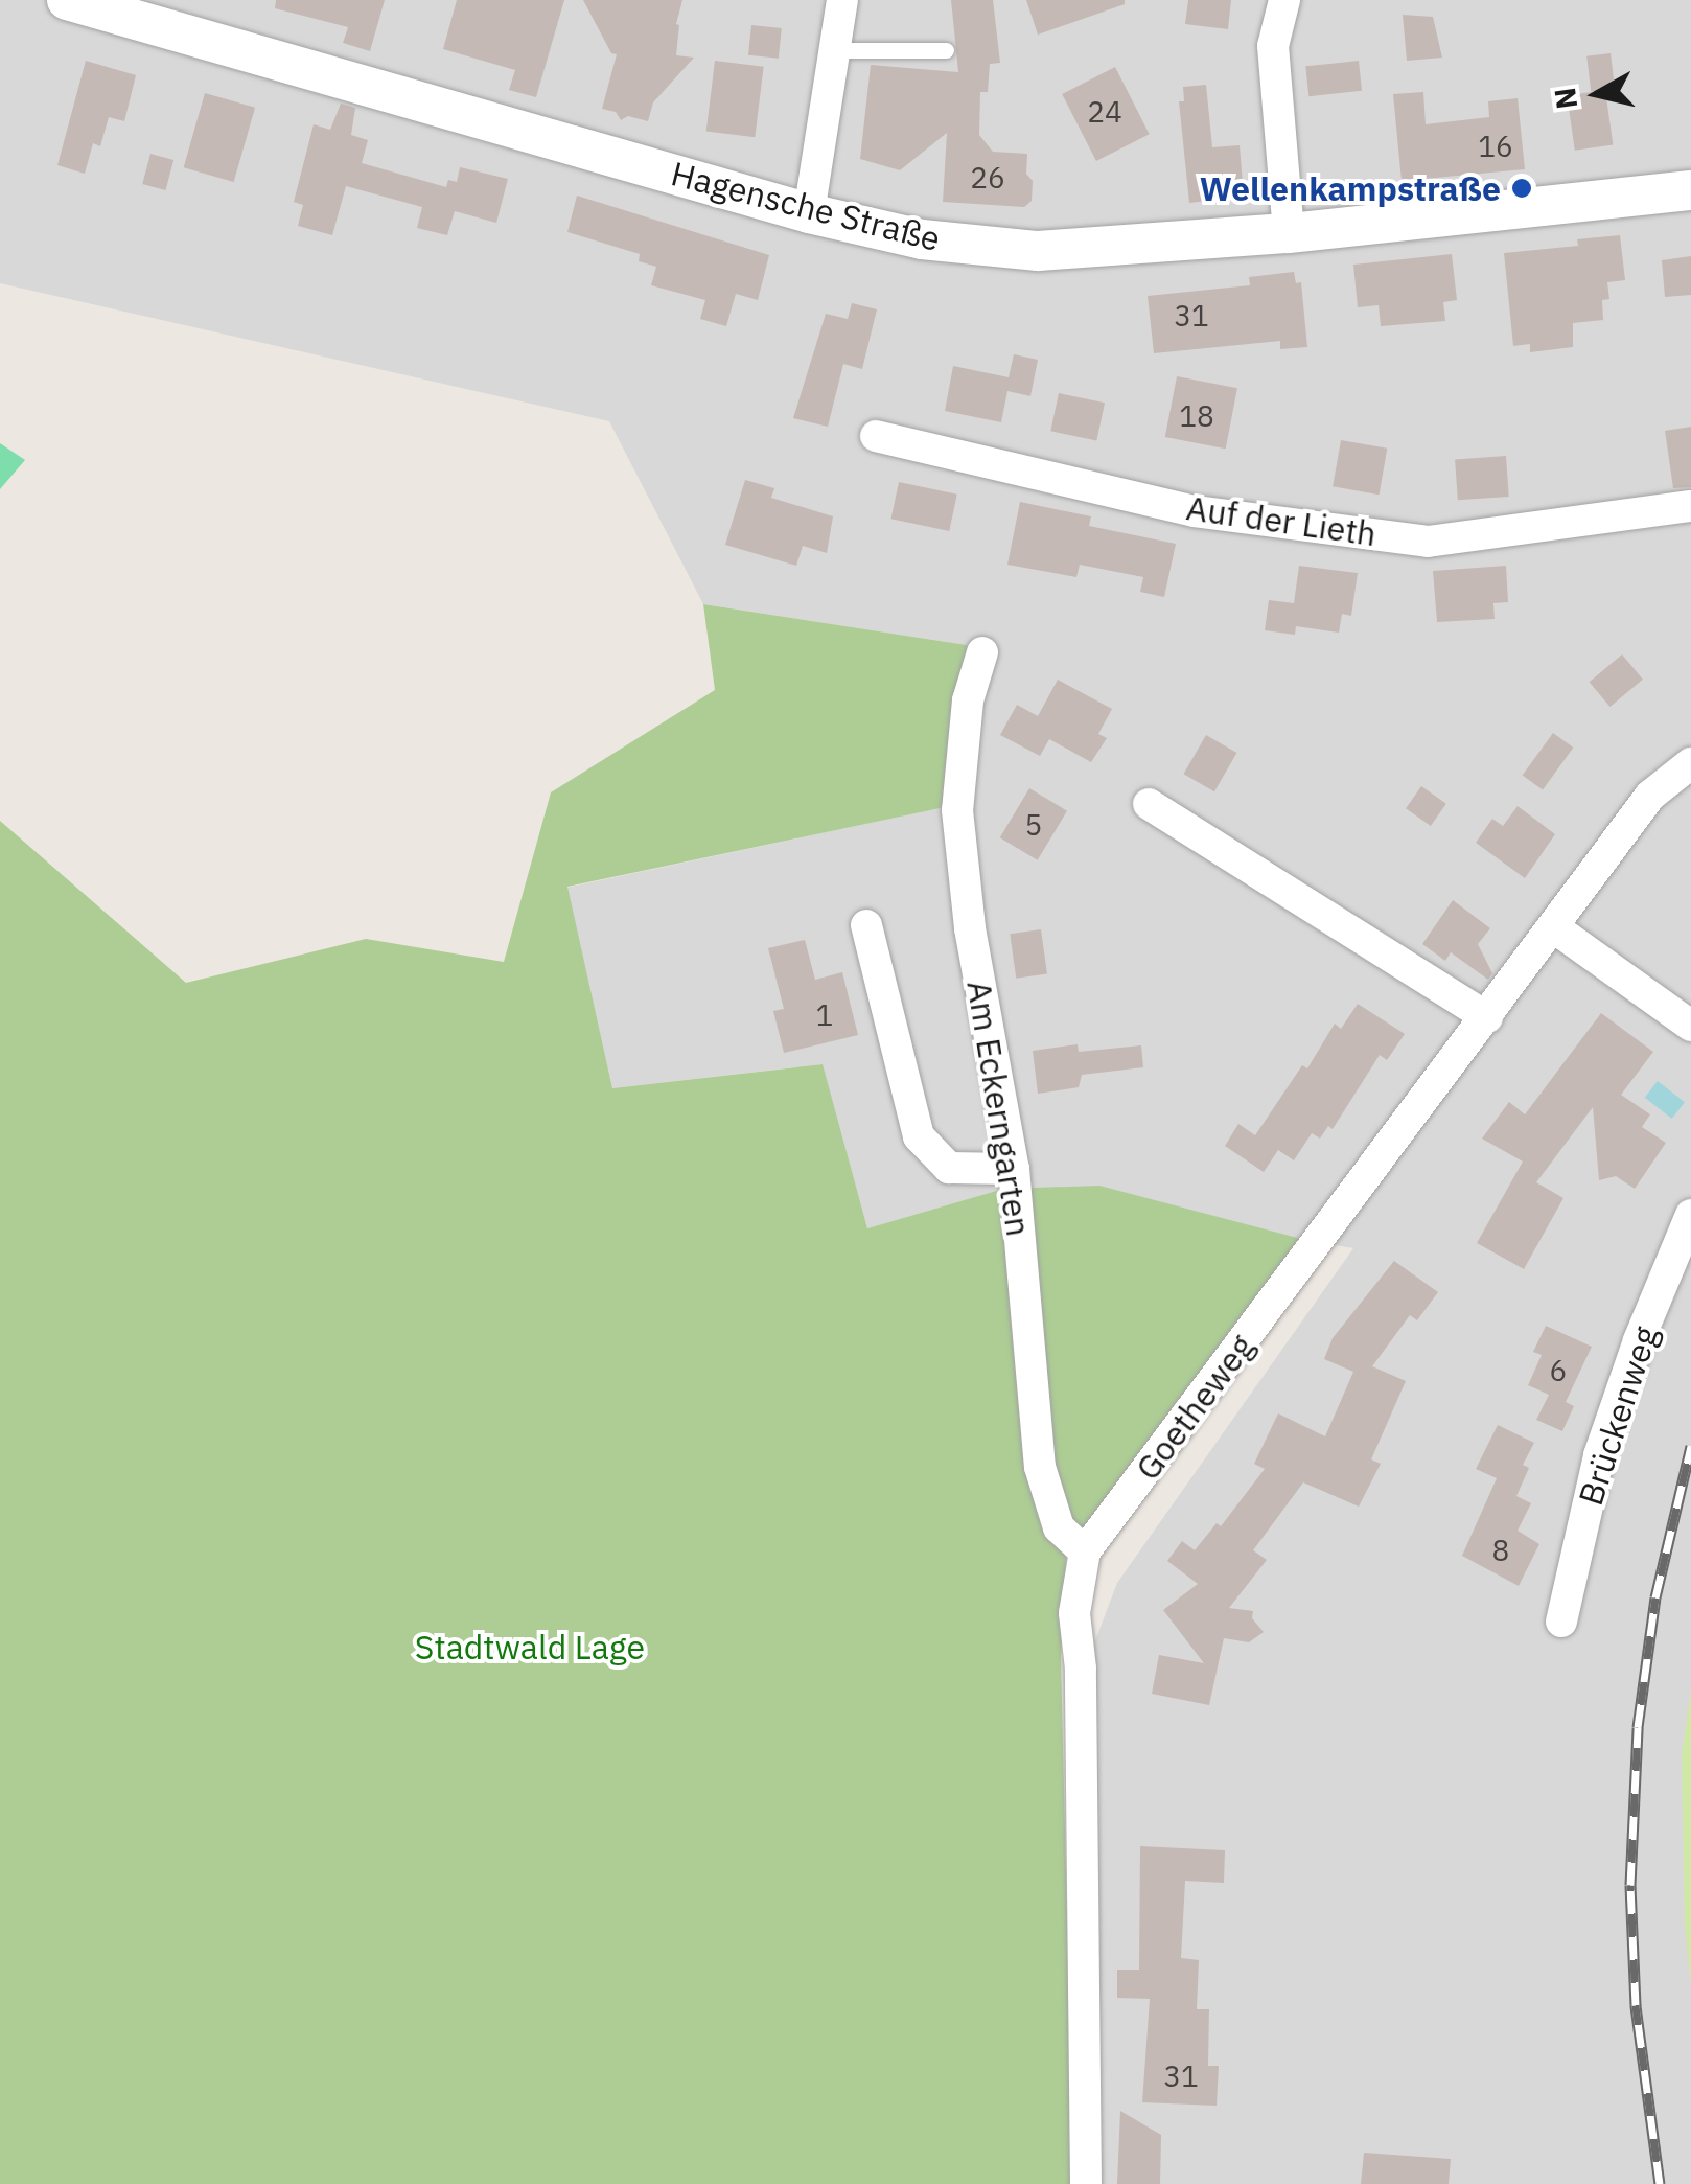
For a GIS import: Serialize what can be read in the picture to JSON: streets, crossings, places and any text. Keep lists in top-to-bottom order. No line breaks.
{"streets":{"street":["Hagensche Straße","Auf der Lieth","Am Eckerngarten","Goetheweg","Brückenweg"]},"crossings":[["Am Eckerngarten","Goetheweg"]],"parks":["Stadtwald Lage"],"places":["Wellenkampstraße"],"house_numbers":["24","16","26","31","18","5","1","6","8","31"],"north":"left"}
